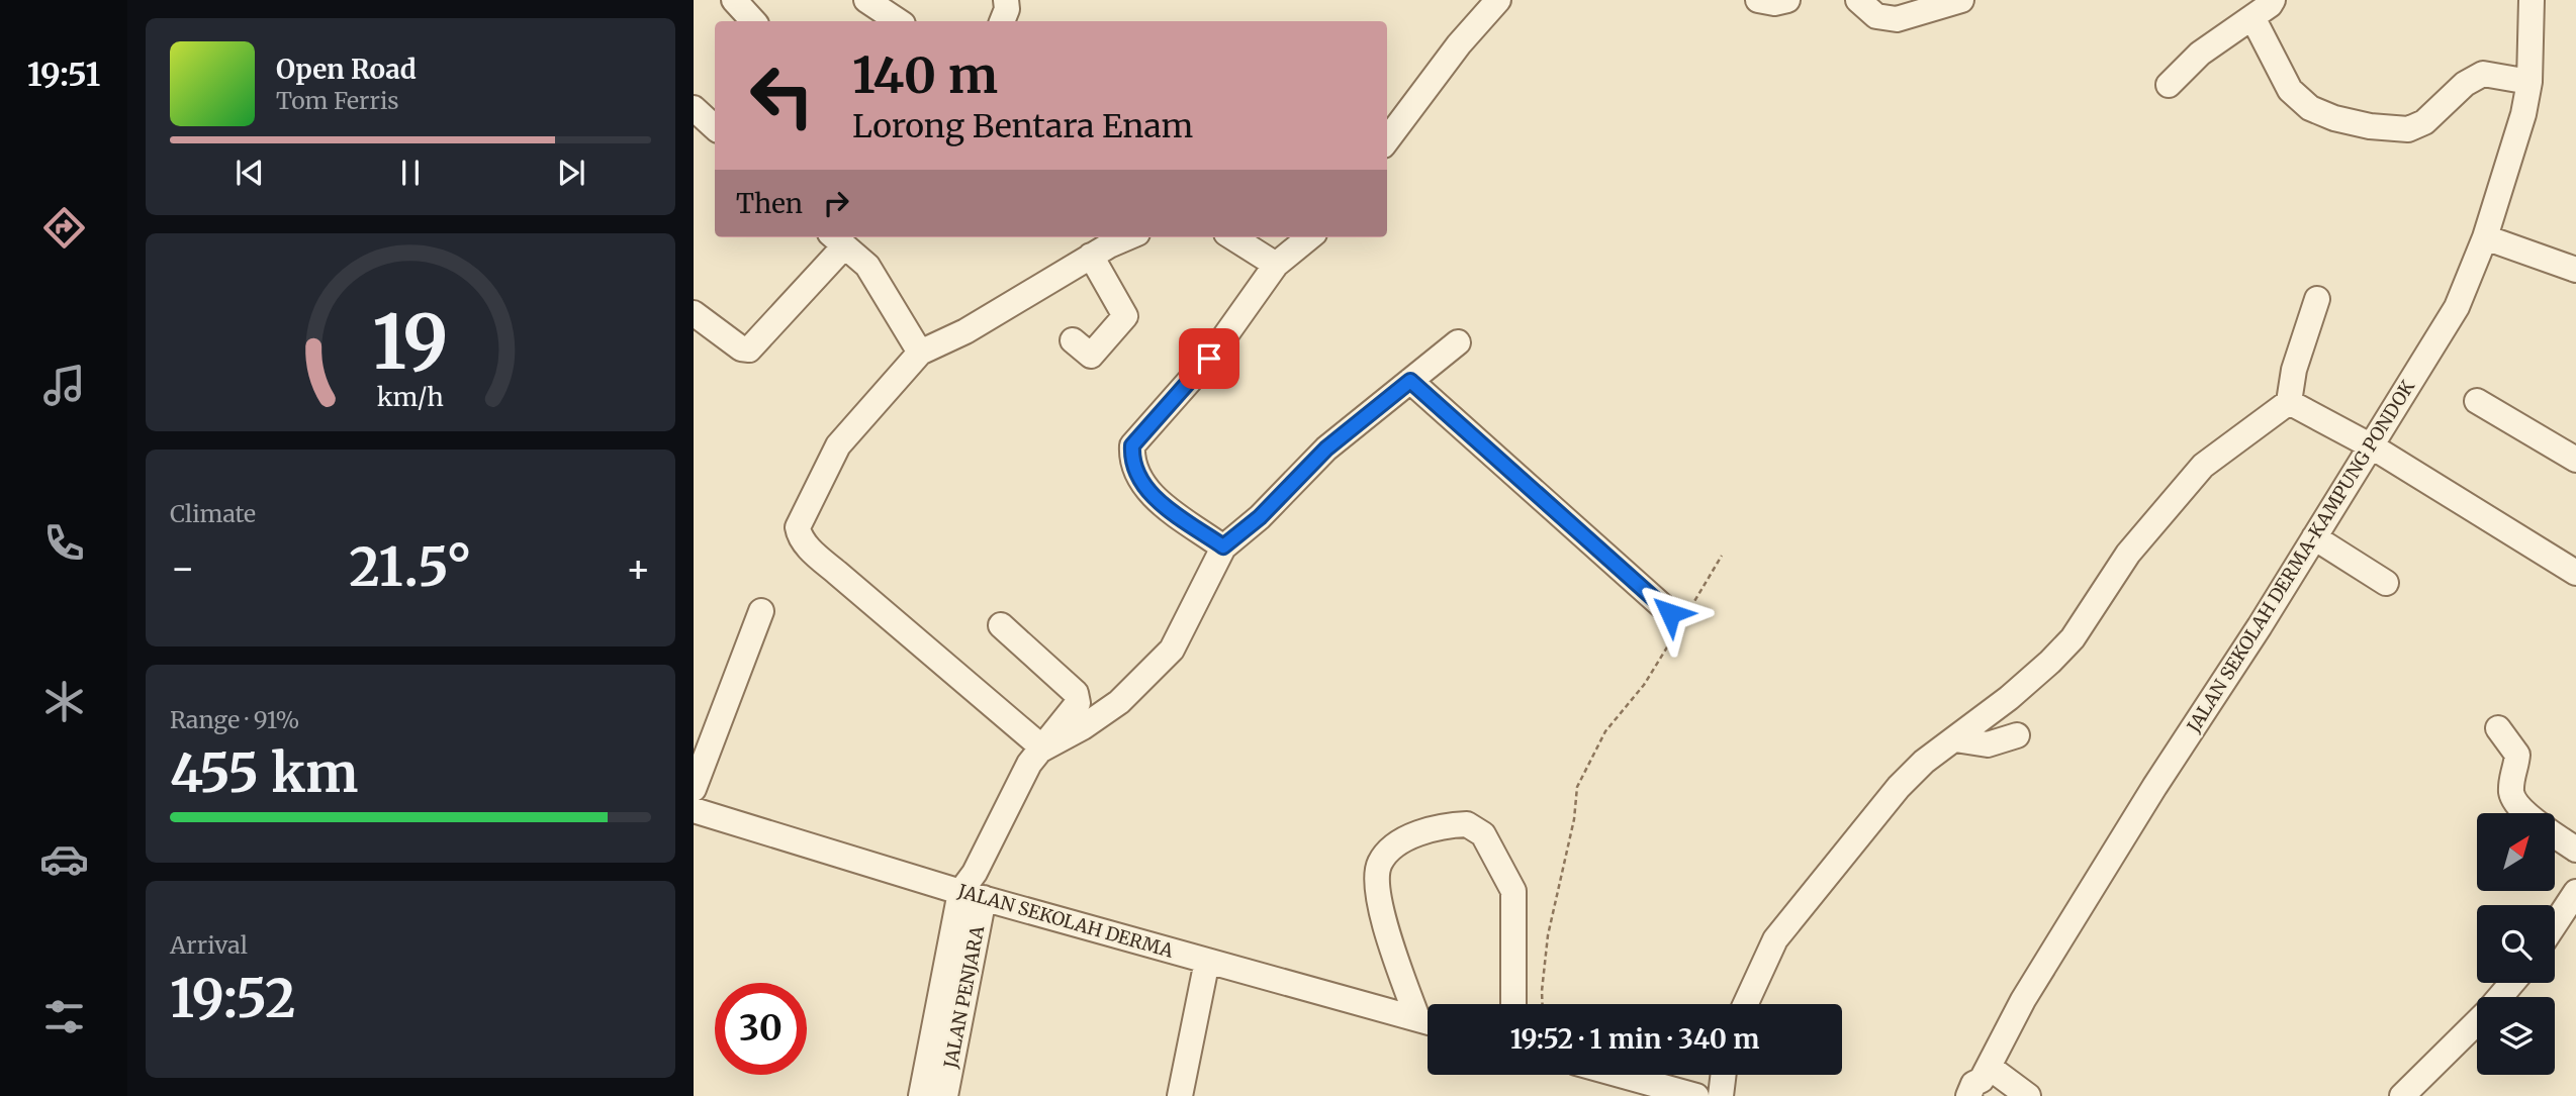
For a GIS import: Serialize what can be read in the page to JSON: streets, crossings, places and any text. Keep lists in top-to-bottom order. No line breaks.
{"streets":{"street":["JALAN SEKOLAH DERMA-KAMPUNG PONDOK","JALAN SEKOLAH DERMA","JALAN PENJARA"]},"crossings":[["JALAN SEKOLAH DERMA","JALAN PENJARA"]],"north":"top right","page":{"tabs":"19:51","turn":["140 m","Lorong Bentara Enam"],"song":["Open Road","Tom Ferris"],"then":"Then","tile":["Climate",["Range · 91%","455 km"],["Arrival","19:52"]],"heat":["−","21.5°","+"],"limit":"30","trip":"19:52 · 1 min · 340 m","gauge":["19","km/h"]}}
